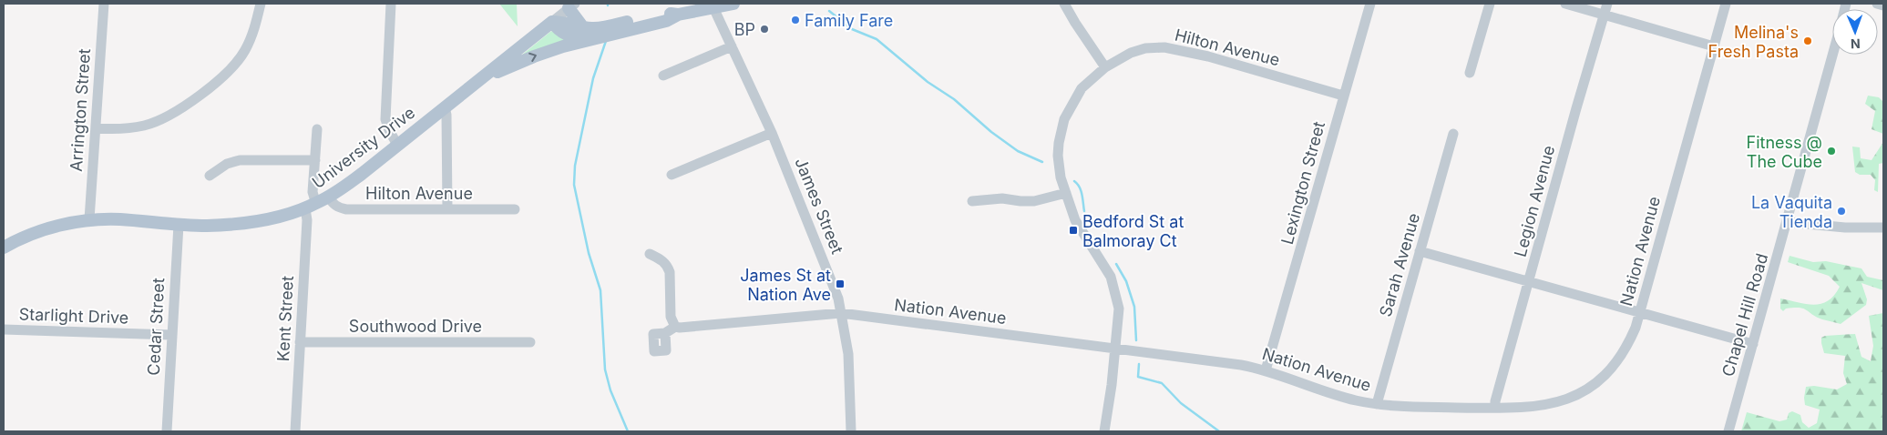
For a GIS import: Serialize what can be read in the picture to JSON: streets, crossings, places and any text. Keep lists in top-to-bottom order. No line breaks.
{"streets":{"main road":["University Drive"],"street":["Hilton Avenue","Arrington Street","Lexington Street","Legion Avenue","James Street","Nation Avenue","Sarah Avenue","Chapel Hill Road","Starlight Drive","Kent Street","Southwood Drive","Cedar Street"]},"crossings":[["Hilton Avenue","University Drive"],["Hilton Avenue","Lexington Street"],["Hilton Avenue","Nation Avenue"],["Arrington Street","University Drive"],["University Drive","Kent Street"],["University Drive","Cedar Street"],["Lexington Street","Nation Avenue"],["Legion Avenue","Nation Avenue"],["James Street","Nation Avenue"],["Nation Avenue","Sarah Avenue"],["Starlight Drive","Cedar Street"],["Kent Street","Southwood Drive"]],"places":{"other":["Family Fare","BP","Melina's Fresh Pasta","Fitness @ The Cube","La Vaquita Tienda"],"transit":["Bedford St at Balmoray Ct","James St at Nation Ave"]},"north":"bottom"}
